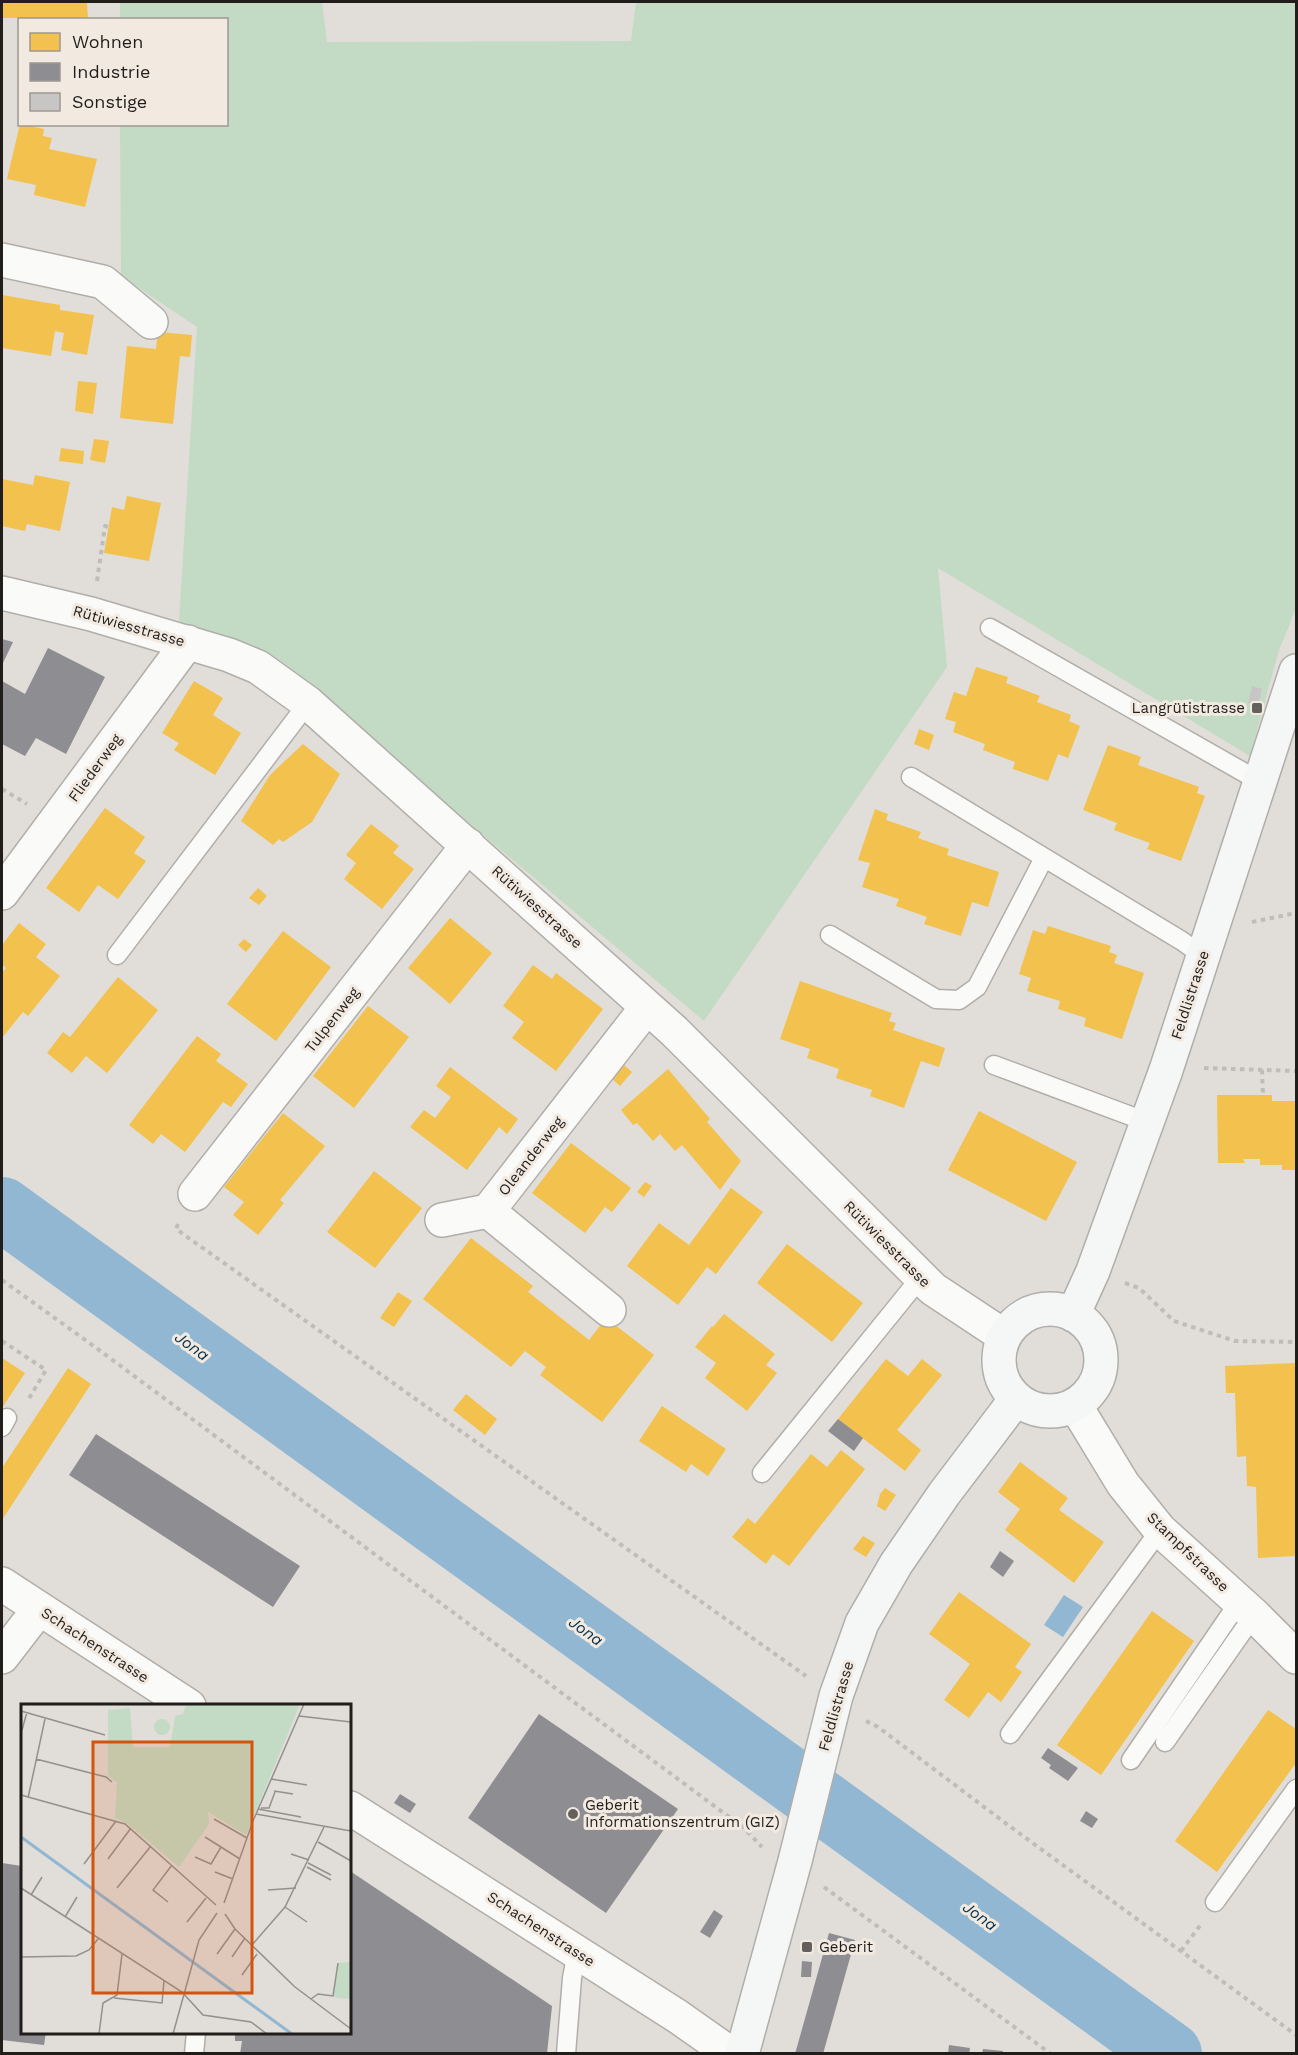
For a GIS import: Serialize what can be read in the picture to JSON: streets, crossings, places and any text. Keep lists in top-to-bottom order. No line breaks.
{"streets":{"street":["Rütiwiesstrasse","Fliederweg","Feldlistrasse","Tulpenweg","Oleanderweg","Stampfstrasse","Schachenstrasse"]},"crossings":[["Rütiwiesstrasse","Fliederweg"],["Rütiwiesstrasse","Feldlistrasse"],["Rütiwiesstrasse","Tulpenweg"],["Rütiwiesstrasse","Oleanderweg"],["Rütiwiesstrasse","Stampfstrasse"],["Feldlistrasse","Stampfstrasse"]],"water":["Jona"],"places":{"transit":["Langrütistrasse","Geberit"],"other":["Geberit Informationszentrum (GIZ)"]},"legend":["Wohnen","Industrie","Sonstige"]}
